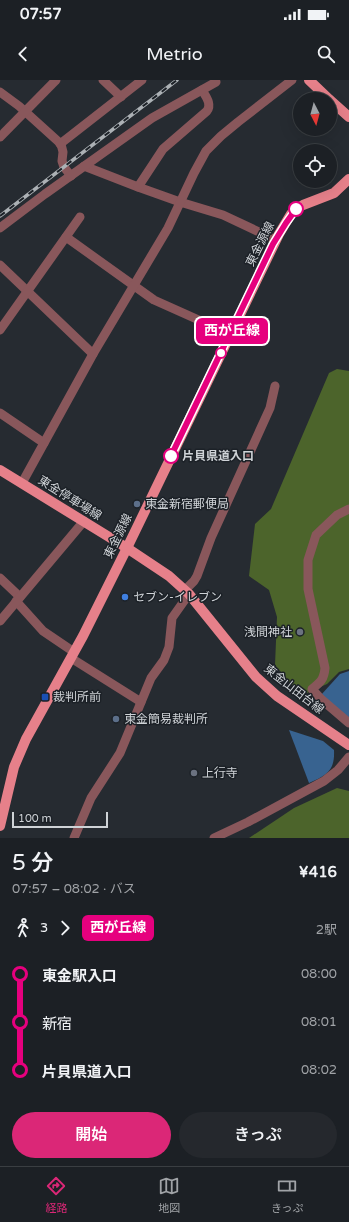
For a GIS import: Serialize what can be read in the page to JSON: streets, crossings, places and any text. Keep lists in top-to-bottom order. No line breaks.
{"streets":{"main road":["東金源線","東金停車場線","東金山田台線"]},"crossings":[["東金源線","東金停車場線"],["東金源線","東金山田台線"],["東金停車場線","東金山田台線"]],"places":{"other":["片貝県道入口","東金新宿郵便局","セブン-イレブン","浅間神社","東金簡易裁判所","上行寺"],"transit":["裁判所前"]},"lines":["bus line 西が丘線"],"scale_bar":"100 m","north":"bottom","page":{"status":"07:57","header":"Metrio","on_map":"西が丘線","scale":"100 m","heading":["5 分","07:57 – 08:02 · バス","¥416"],"legs":["3","西が丘線","2駅"],"list":[{"name":"東金駅入口","value":"08:00"},{"name":"新宿","value":"08:01"},{"name":"片貝県道入口","value":"08:02"}],"buttons":["開始","きっぷ"],"tabs":["経路","地図","きっぷ"]}}
